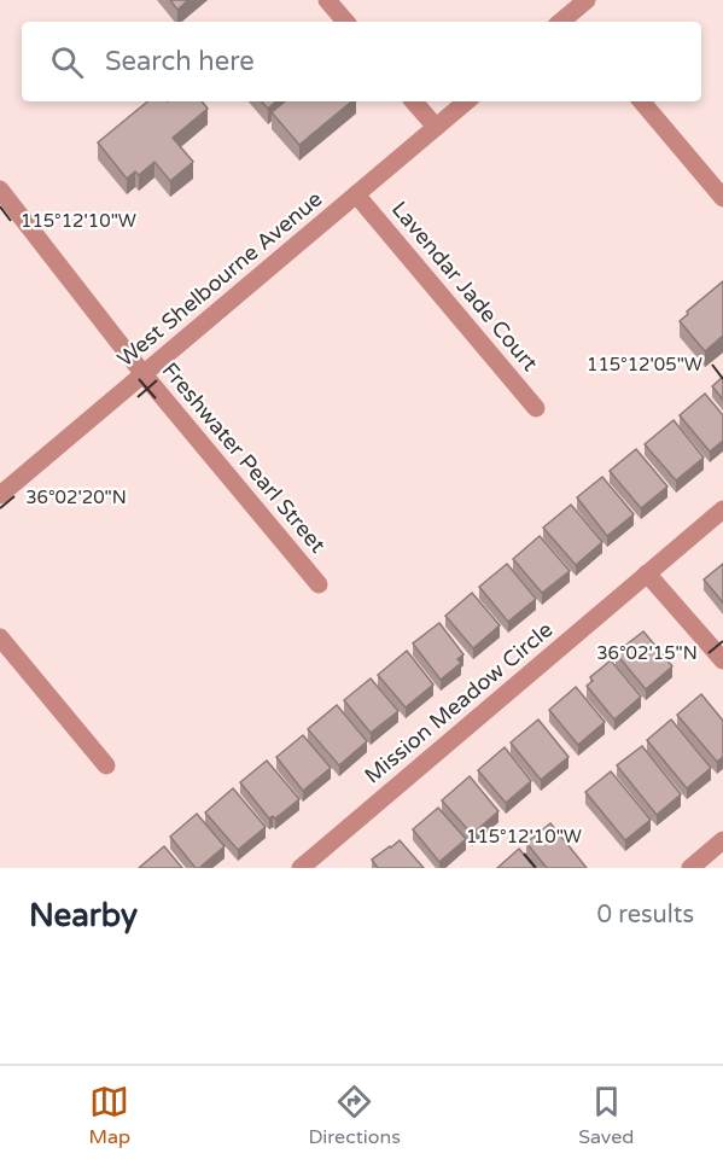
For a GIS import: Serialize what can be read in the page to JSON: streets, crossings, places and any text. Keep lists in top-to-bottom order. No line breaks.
{"streets":{"street":["West Shelbourne Avenue","Lavendar Jade Court","Freshwater Pearl Street","Mission Meadow Circle"]},"crossings":[["West Shelbourne Avenue","Lavendar Jade Court"],["West Shelbourne Avenue","Freshwater Pearl Street"]],"page":{"search":"Search here","heading":["Nearby","0 results"],"nav":["Map","Directions","Saved"]},"coordinates":["115°12'10\"W","115°12'05\"W","36°02'20\"N","36°02'15\"N"]}
